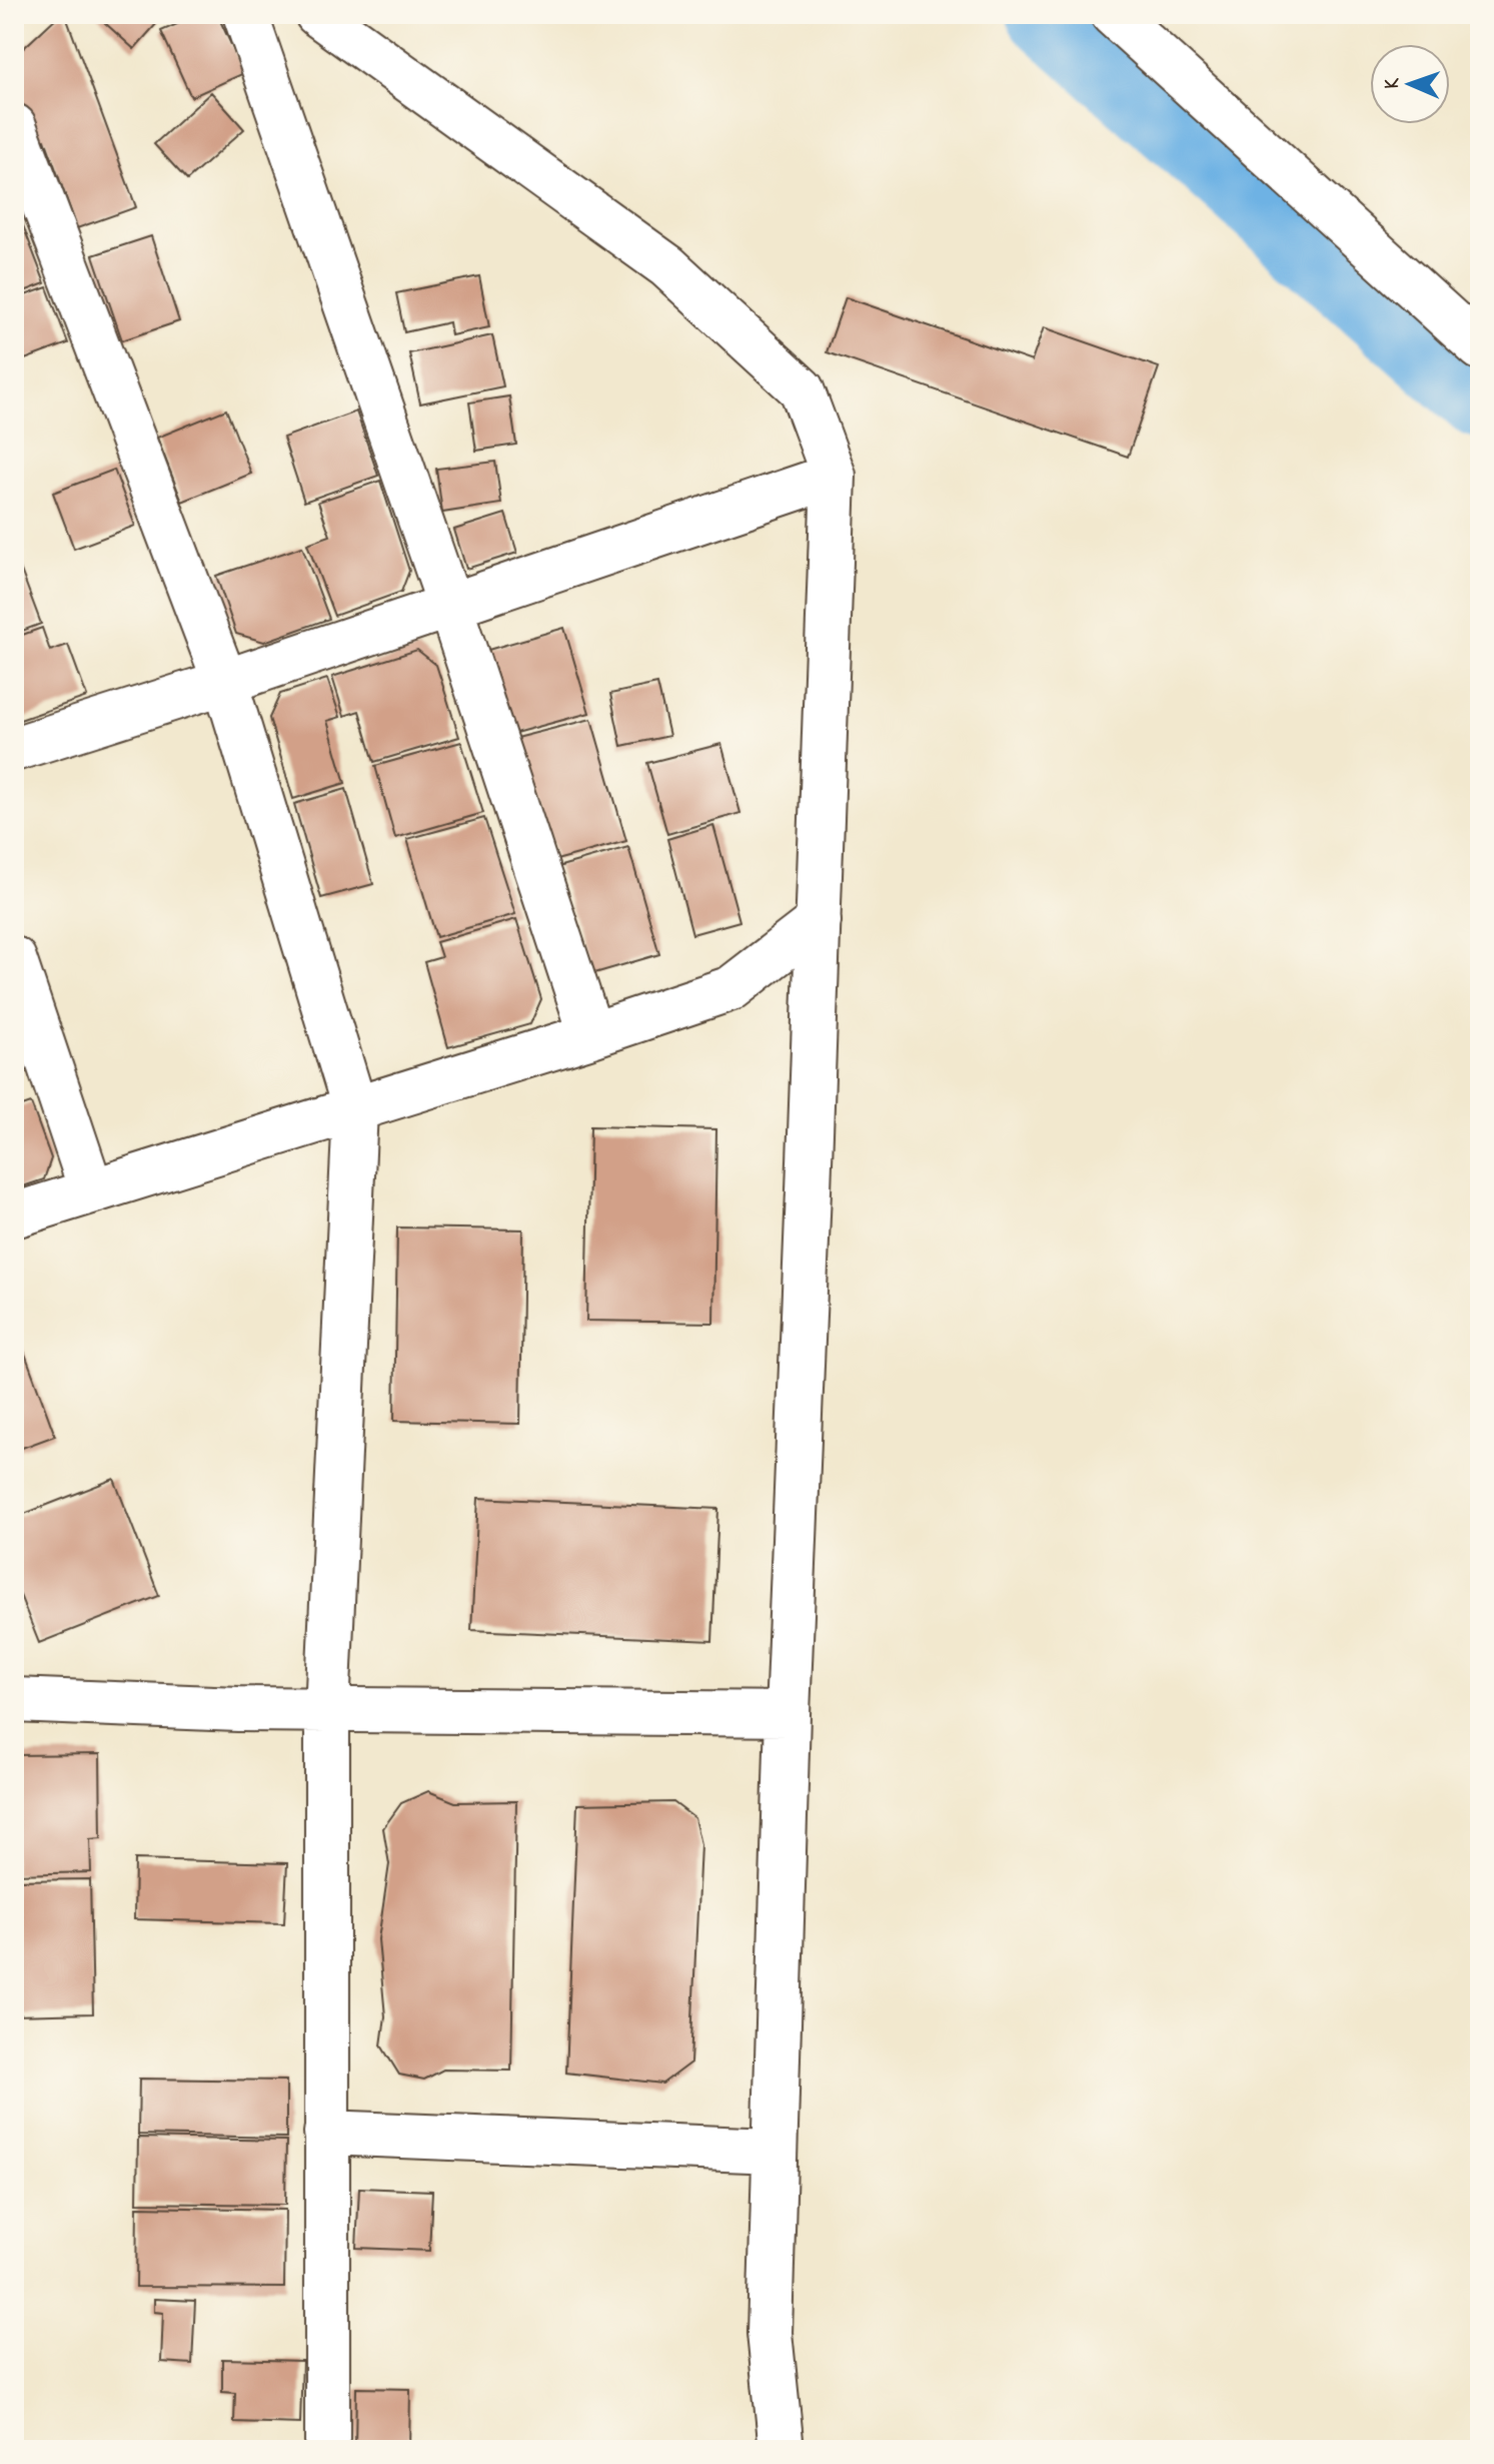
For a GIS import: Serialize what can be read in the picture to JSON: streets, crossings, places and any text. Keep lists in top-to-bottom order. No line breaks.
{"north":"left"}
